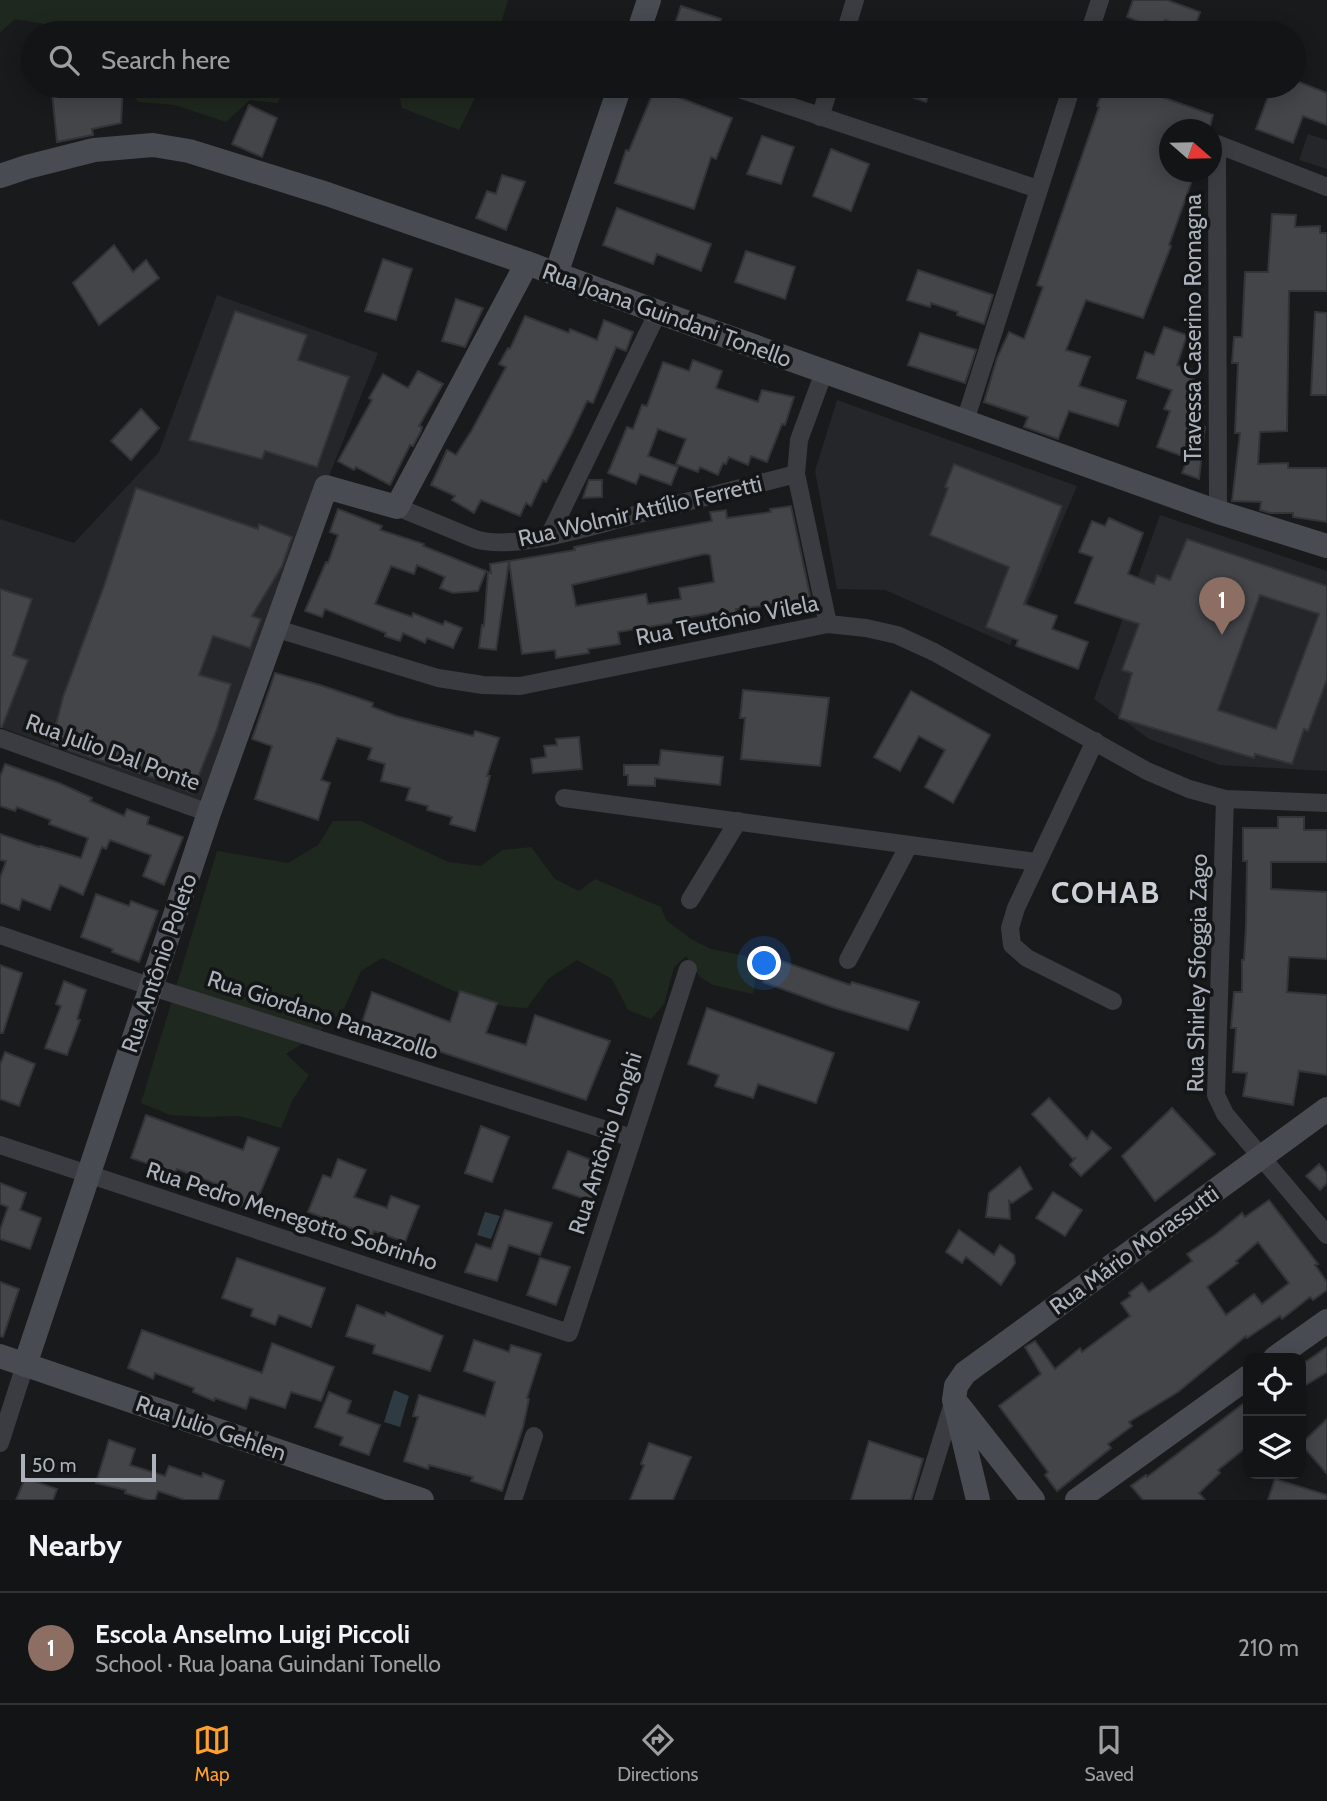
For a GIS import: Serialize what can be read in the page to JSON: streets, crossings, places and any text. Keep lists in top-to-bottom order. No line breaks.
{"streets":{"street":["Rua Joana Guindani Tonello","Travessa Caserino Romagna","Rua Wolmir Attílio Ferretti","Rua Teutônio Vilela","Rua Julio Dal Ponte","Rua Antônio Poleto","Rua Shirley Sfoggia Zago","Rua Giordano Panazzollo","Rua Antônio Longhi","Rua Pedro Menegotto Sobrinho","Rua Mário Morassutti","Rua Julio Gehlen"]},"crossings":[["Rua Joana Guindani Tonello","Travessa Caserino Romagna"],["Rua Wolmir Attílio Ferretti","Rua Antônio Poleto"],["Rua Teutônio Vilela","Rua Antônio Poleto"],["Rua Teutônio Vilela","Rua Shirley Sfoggia Zago"],["Rua Julio Dal Ponte","Rua Antônio Poleto"],["Rua Antônio Poleto","Rua Giordano Panazzollo"],["Rua Antônio Poleto","Rua Pedro Menegotto Sobrinho"],["Rua Antônio Poleto","Rua Julio Gehlen"],["Rua Shirley Sfoggia Zago","Rua Mário Morassutti"],["Rua Giordano Panazzollo","Rua Antônio Longhi"],["Rua Antônio Longhi","Rua Pedro Menegotto Sobrinho"]],"districts":["COHAB"],"scale_bar":"50 m","north":"right","page":{"search":"Search here","pins":"1","scale":"50 m","heading":"Nearby","list":[{"mark":"1","name":"Escola Anselmo Luigi Piccoli","note":"School · Rua Joana Guindani Tonello","value":"210 m"}],"nav":["Map","Directions","Saved"]}}
